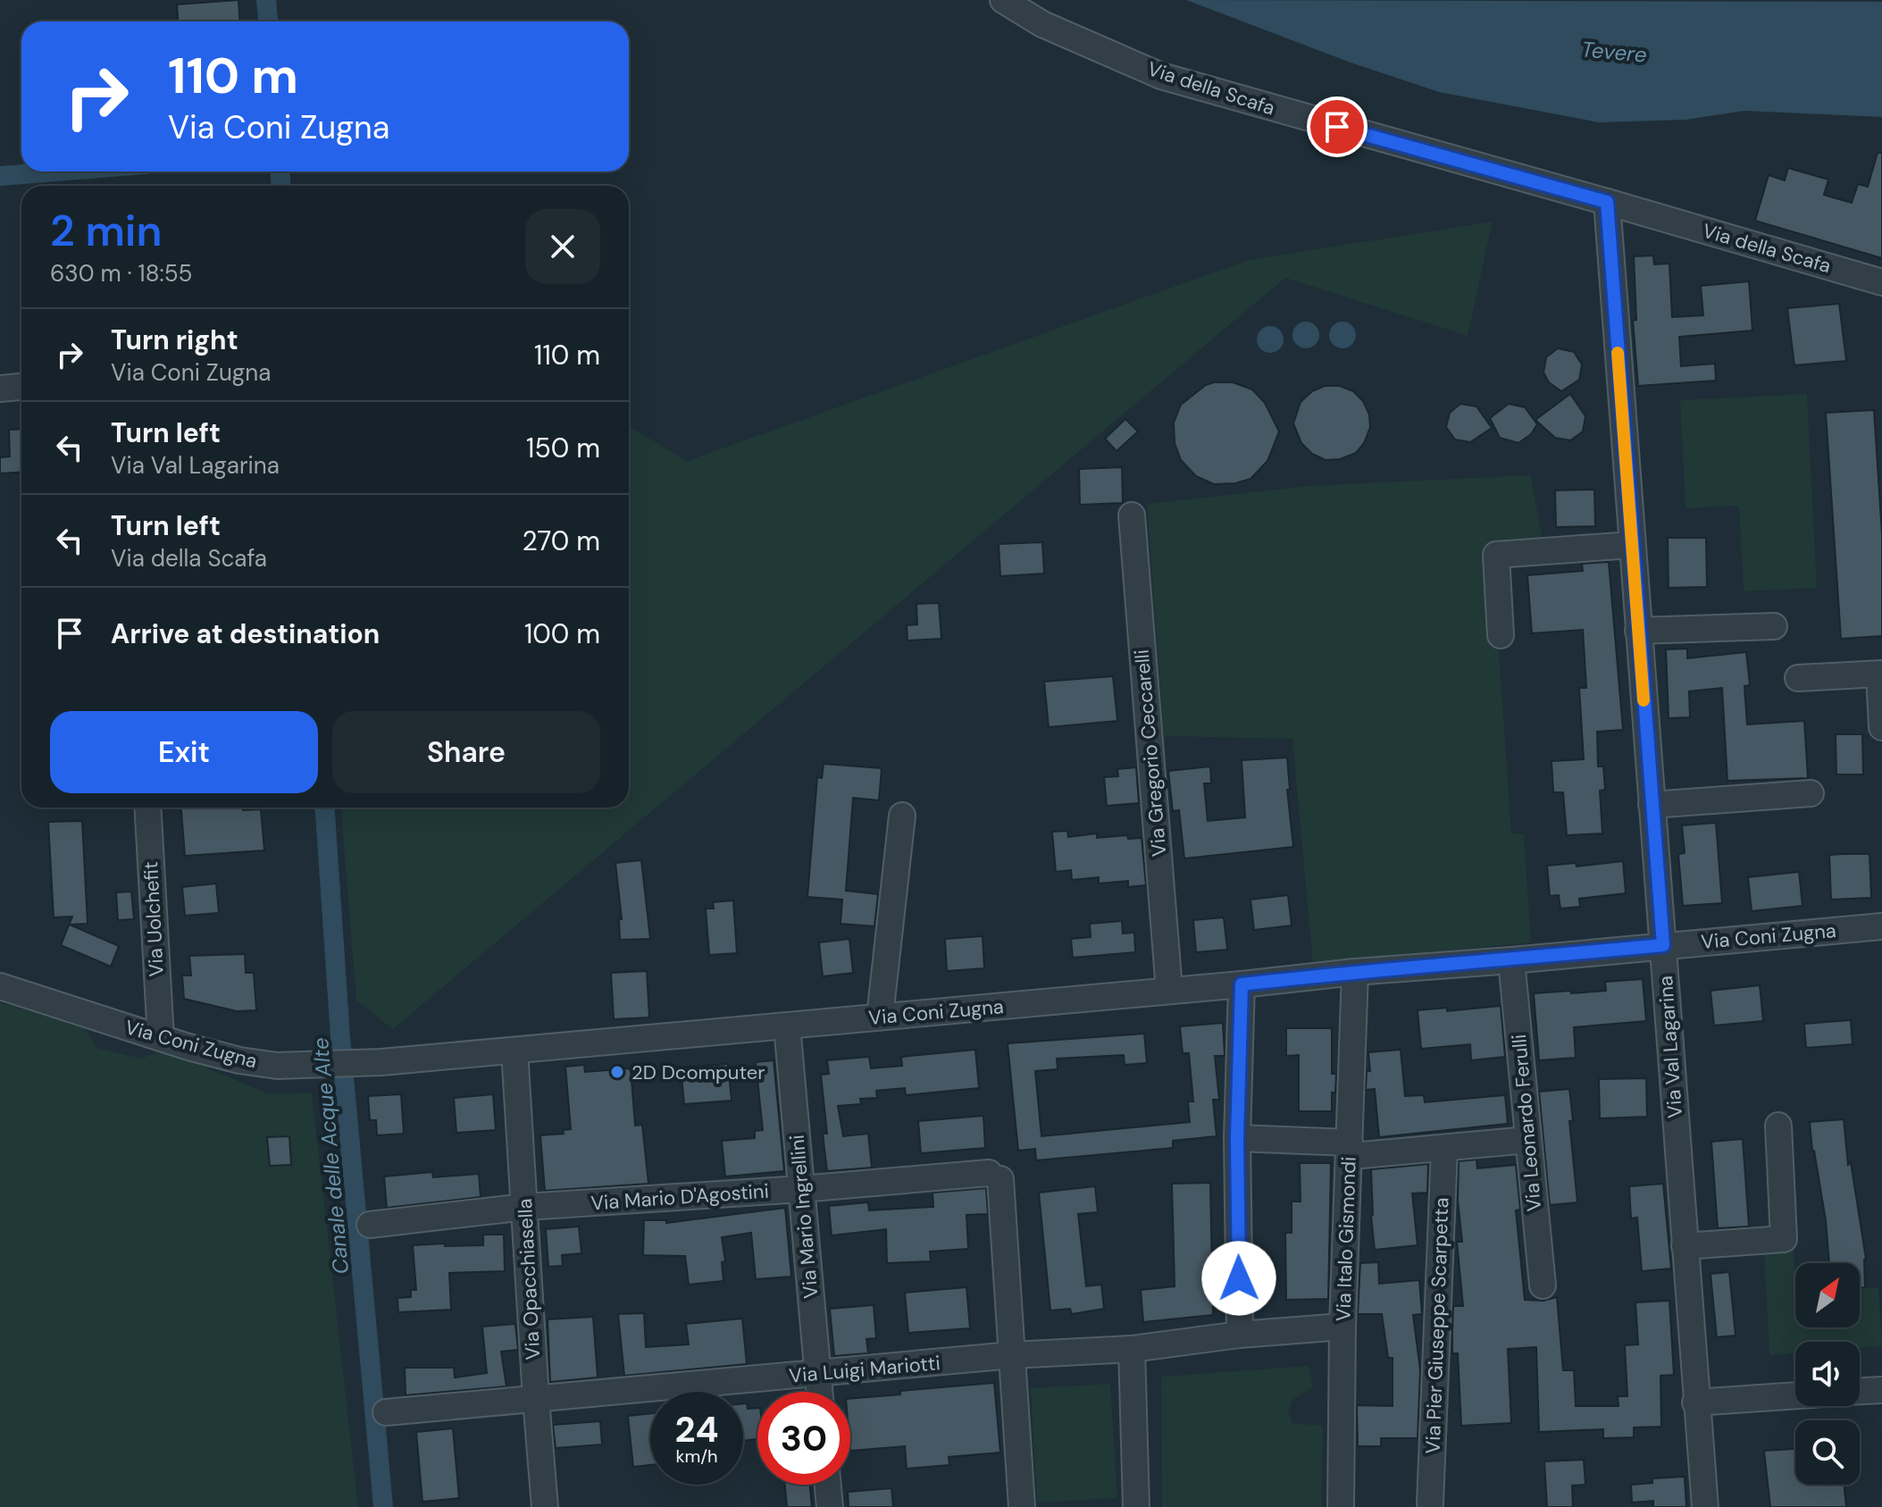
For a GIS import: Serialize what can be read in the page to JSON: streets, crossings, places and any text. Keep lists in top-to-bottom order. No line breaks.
{"streets":{"street":["Via della Scafa","Via Gregorio Ceccarelli","Via Uolchefit","Via Coni Zugna","Via Val Lagarina","Via Leonardo Ferulli","Via Mario D'Agostini","Via Mario Ingrellini","Via Italo Gismondi","Via Opacchiasella","Via Pier Giuseppe Scarpetta","Via Luigi Mariotti"]},"crossings":[["Via della Scafa","Via Val Lagarina"],["Via Gregorio Ceccarelli","Via Coni Zugna"],["Via Uolchefit","Via Coni Zugna"],["Via Coni Zugna","Via Val Lagarina"],["Via Coni Zugna","Via Leonardo Ferulli"],["Via Coni Zugna","Via Mario Ingrellini"],["Via Coni Zugna","Via Italo Gismondi"],["Via Coni Zugna","Via Opacchiasella"],["Via Mario D'Agostini","Via Mario Ingrellini"],["Via Mario D'Agostini","Via Opacchiasella"],["Via Mario D'Agostini","Via Luigi Mariotti"],["Via Mario Ingrellini","Via Luigi Mariotti"],["Via Italo Gismondi","Via Luigi Mariotti"],["Via Opacchiasella","Via Luigi Mariotti"]],"water":["Tevere","Canale delle Acque Alte"],"places":["2D Dcomputer"],"north":"top right","page":{"turn":["110 m","Via Coni Zugna"],"heading":["2 min","630 m · 18:55"],"list":[{"name":"Turn right","note":"Via Coni Zugna","value":"110 m"},{"name":"Turn left","note":"Via Val Lagarina","value":"150 m"},{"name":"Turn left","note":"Via della Scafa","value":"270 m"},{"name":"Arrive at destination","value":"100 m"}],"buttons":["Exit","Share"],"speed":"24 km/h","limit":"30"}}
